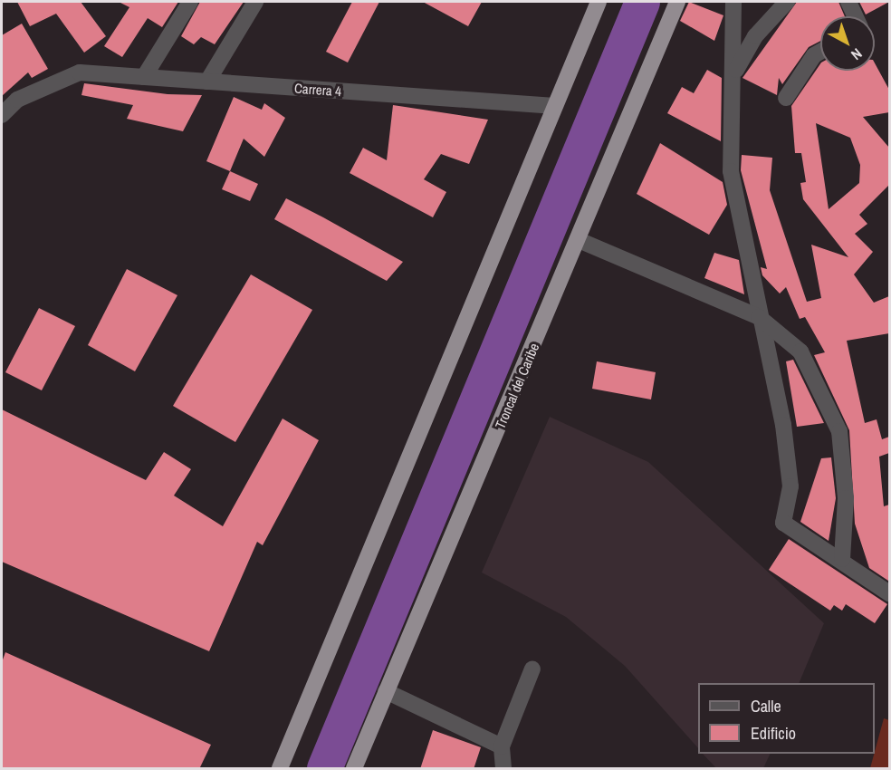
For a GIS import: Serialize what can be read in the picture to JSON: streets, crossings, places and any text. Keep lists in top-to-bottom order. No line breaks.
{"streets":{"highway":["Troncal del Caribe"],"street":["Carrera 4"]},"legend":["Calle","Edificio"],"north":"bottom right"}
